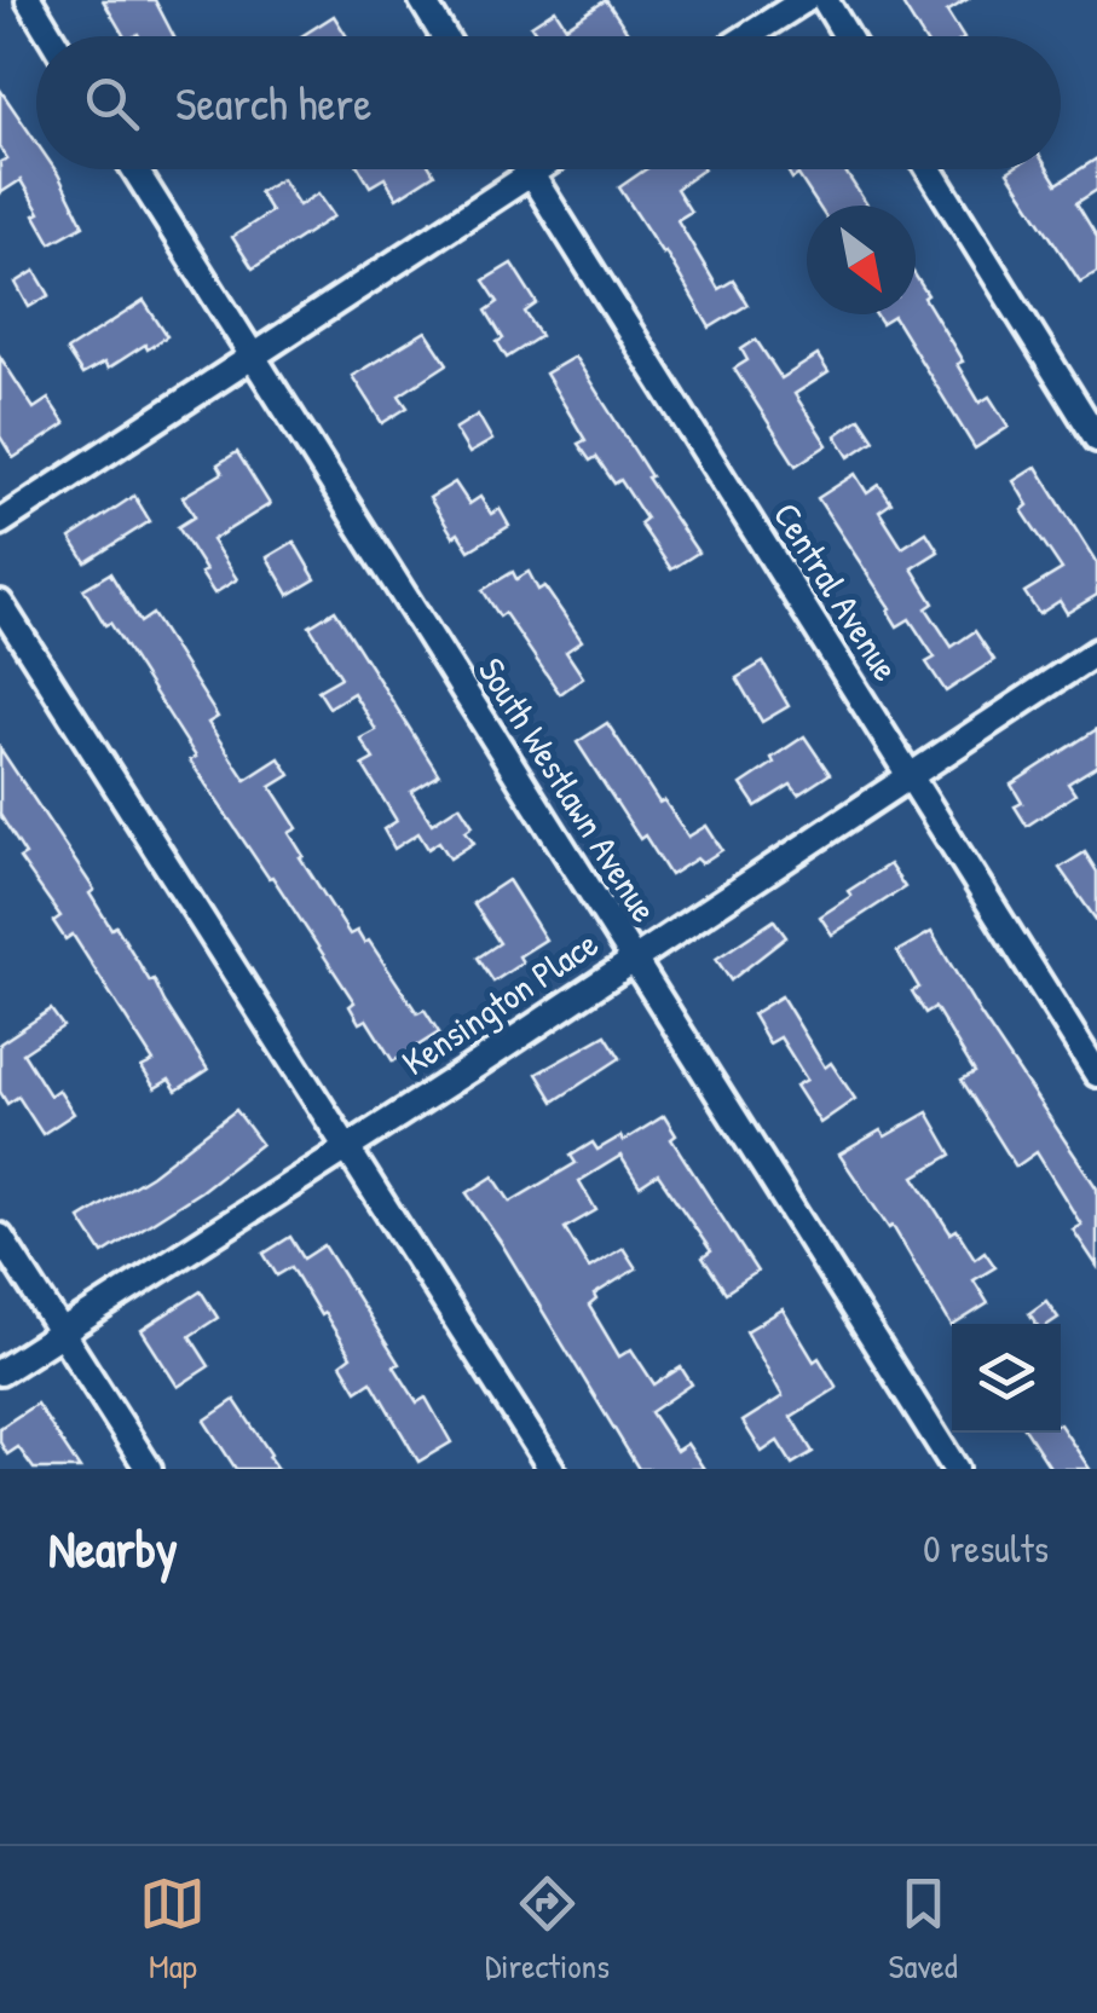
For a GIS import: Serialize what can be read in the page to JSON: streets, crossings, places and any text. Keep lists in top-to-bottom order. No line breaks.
{"streets":{"street":["Central Avenue","South Westlawn Avenue","Kensington Place"]},"crossings":[["Central Avenue","Kensington Place"],["South Westlawn Avenue","Kensington Place"]],"north":"bottom right","page":{"search":"Search here","heading":["Nearby","0 results"],"nav":["Map","Directions","Saved"]}}
